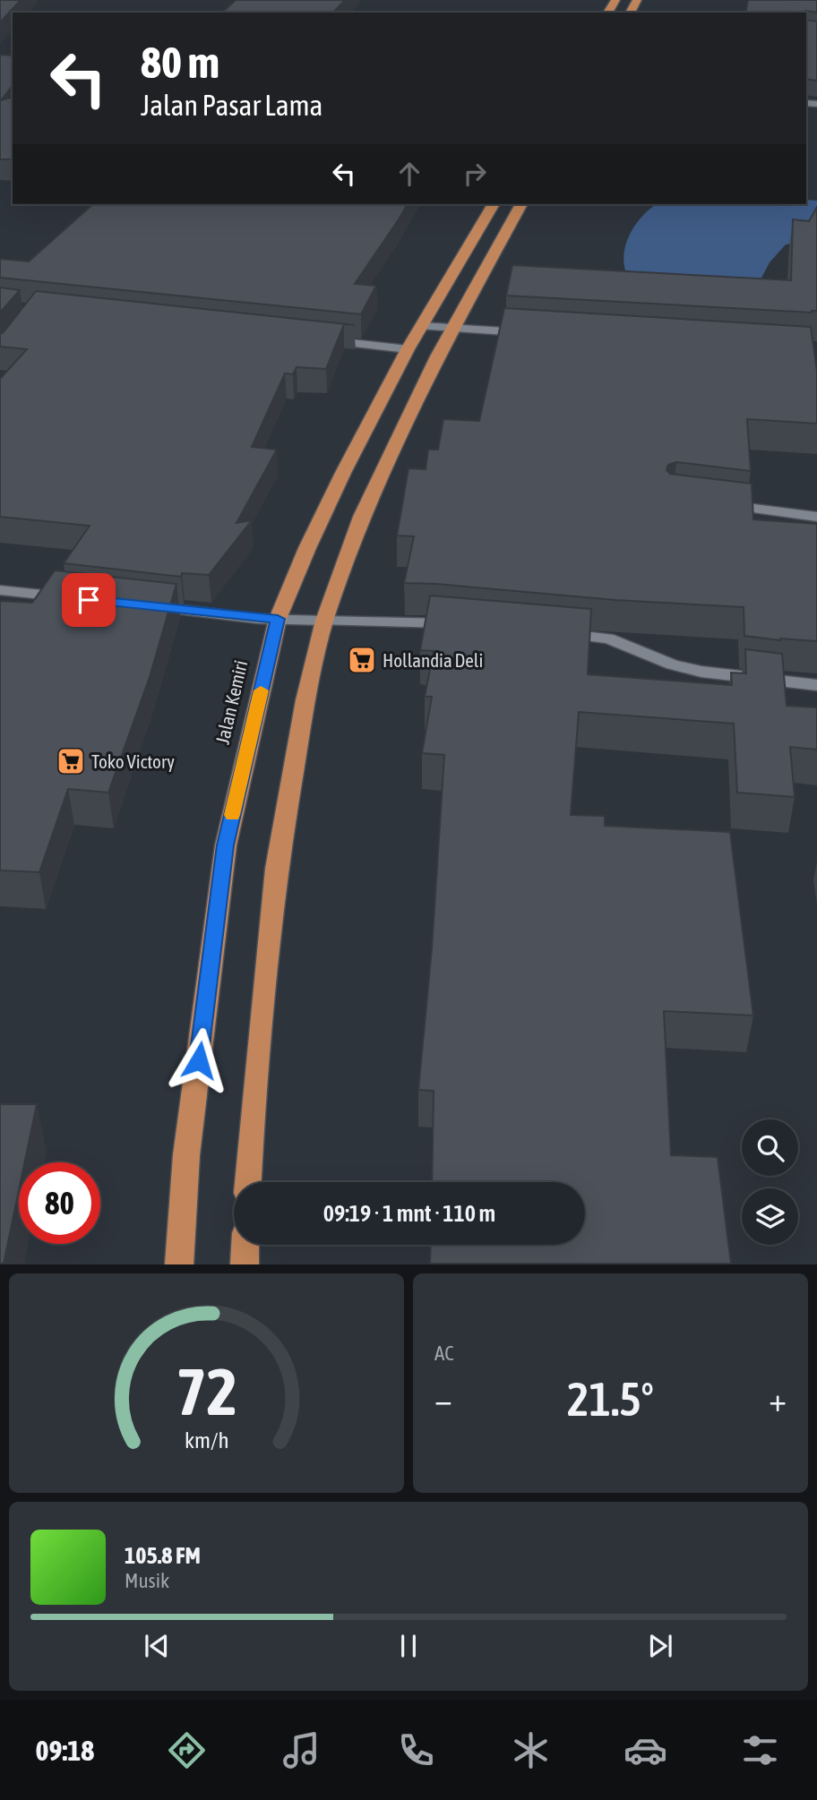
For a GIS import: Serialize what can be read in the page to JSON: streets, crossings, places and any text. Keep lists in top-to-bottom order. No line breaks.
{"streets":{"highway":["Jalan Kemiri"]},"places":{"supermarket":["Hollandia Deli","Toko Victory"]},"page":{"turn":["80 m","Jalan Pasar Lama"],"limit":"80","trip":"09:19 · 1 mnt · 110 m","tile":"AC","heat":["−","21.5°","+"],"song":["105.8 FM","Musik"],"tabs":"09:18","gauge":["72","km/h"]}}
